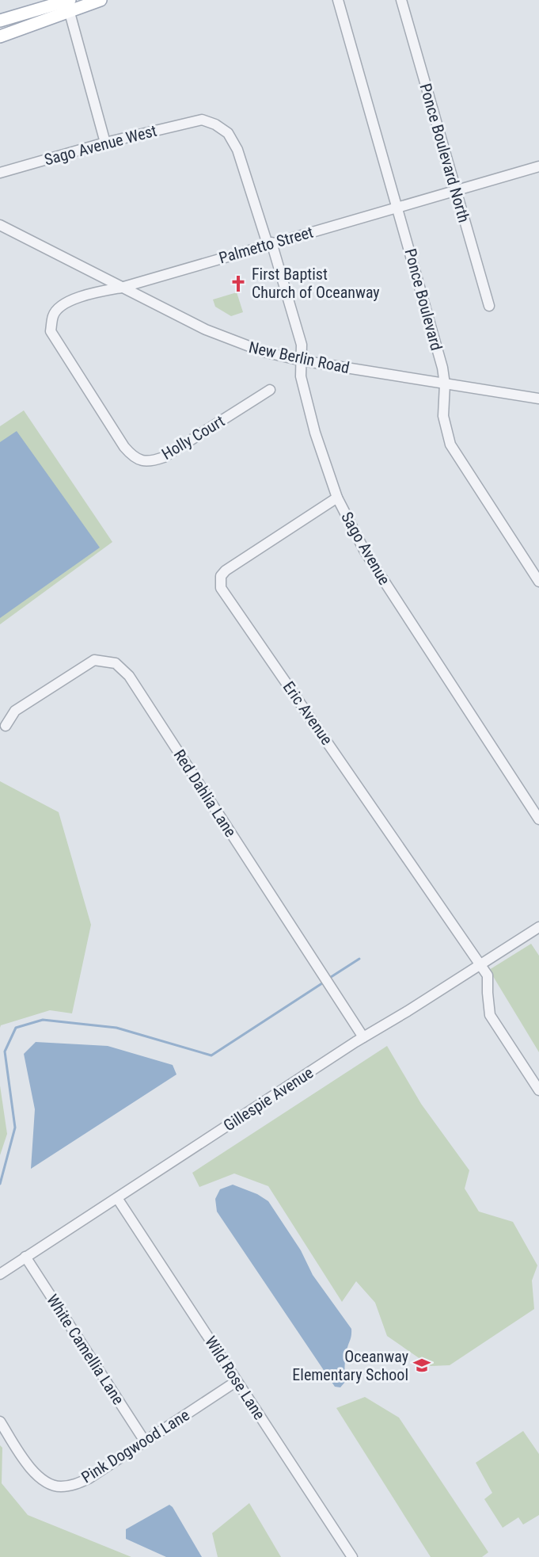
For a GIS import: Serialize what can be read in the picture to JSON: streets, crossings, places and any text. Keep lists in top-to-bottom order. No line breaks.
{"streets":{"street":["Sago Avenue West","Ponce Boulevard North","Palmetto Street","Ponce Boulevard","New Berlin Road","Holly Court","Sago Avenue","Eric Avenue","Red Dahlia Lane","Gillespie Avenue","White Camellia Lane","Wild Rose Lane","Pink Dogwood Lane"]},"crossings":[["Sago Avenue West","Sago Avenue"],["Ponce Boulevard North","Palmetto Street"],["Palmetto Street","Ponce Boulevard"],["Palmetto Street","New Berlin Road"],["Palmetto Street","Holly Court"],["Palmetto Street","Sago Avenue"],["Ponce Boulevard","New Berlin Road"],["New Berlin Road","Sago Avenue"],["Sago Avenue","Eric Avenue"],["Eric Avenue","Gillespie Avenue"],["Red Dahlia Lane","Gillespie Avenue"],["Gillespie Avenue","White Camellia Lane"],["Gillespie Avenue","Wild Rose Lane"],["White Camellia Lane","Pink Dogwood Lane"],["Wild Rose Lane","Pink Dogwood Lane"]],"places":{"church":["First Baptist Church of Oceanway"],"school or university":["Oceanway Elementary School"]}}
